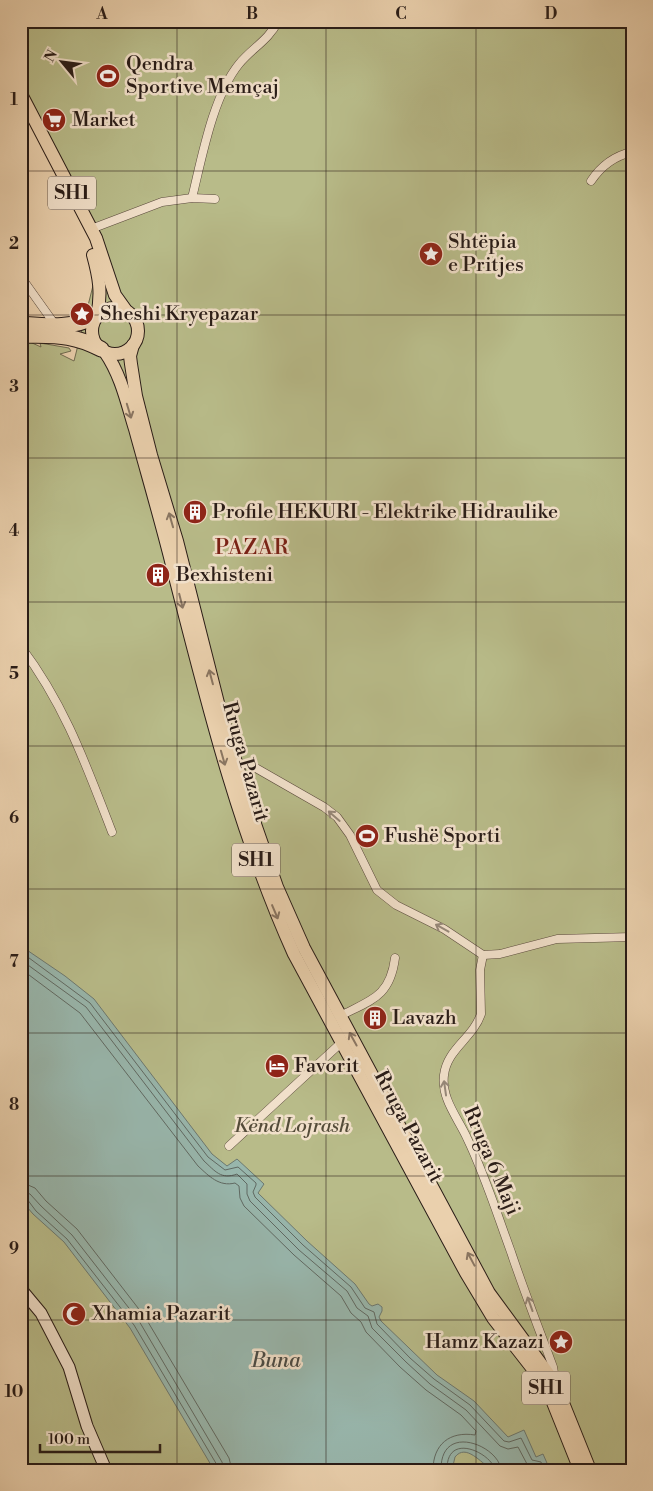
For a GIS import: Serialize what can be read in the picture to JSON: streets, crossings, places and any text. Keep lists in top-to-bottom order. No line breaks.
{"streets":{"main road":["SH1","Rruga Pazarit"],"street":["Rruga 6 Maji"]},"crossings":[["SH1","Rruga Pazarit"],["SH1","Rruga 6 Maji"],["Rruga Pazarit","Rruga 6 Maji"]],"one_way":["Rruga 6 Maji"],"districts":["PAZAR"],"water":["Buna"],"parks":["Kënd Lojrash"],"places":{"sports":["Qendra Sportive Memçaj","Fushë Sporti"],"supermarket":["Market"],"place":["Shtëpia e Pritjes","Sheshi Kryepazar","Hamz Kazazi"],"building":["Profile HEKURI - Elektrike Hidraulike","Bexhisteni","Lavazh"],"hotel":["Favorit"],"mosque":["Xhamia Pazarit"]},"scale_bar":"100 m","north":"top left","grid":{"columns":["A","B","C","D"],"rows":["1","2","3","4","5","6","7","8","9","10"]}}
